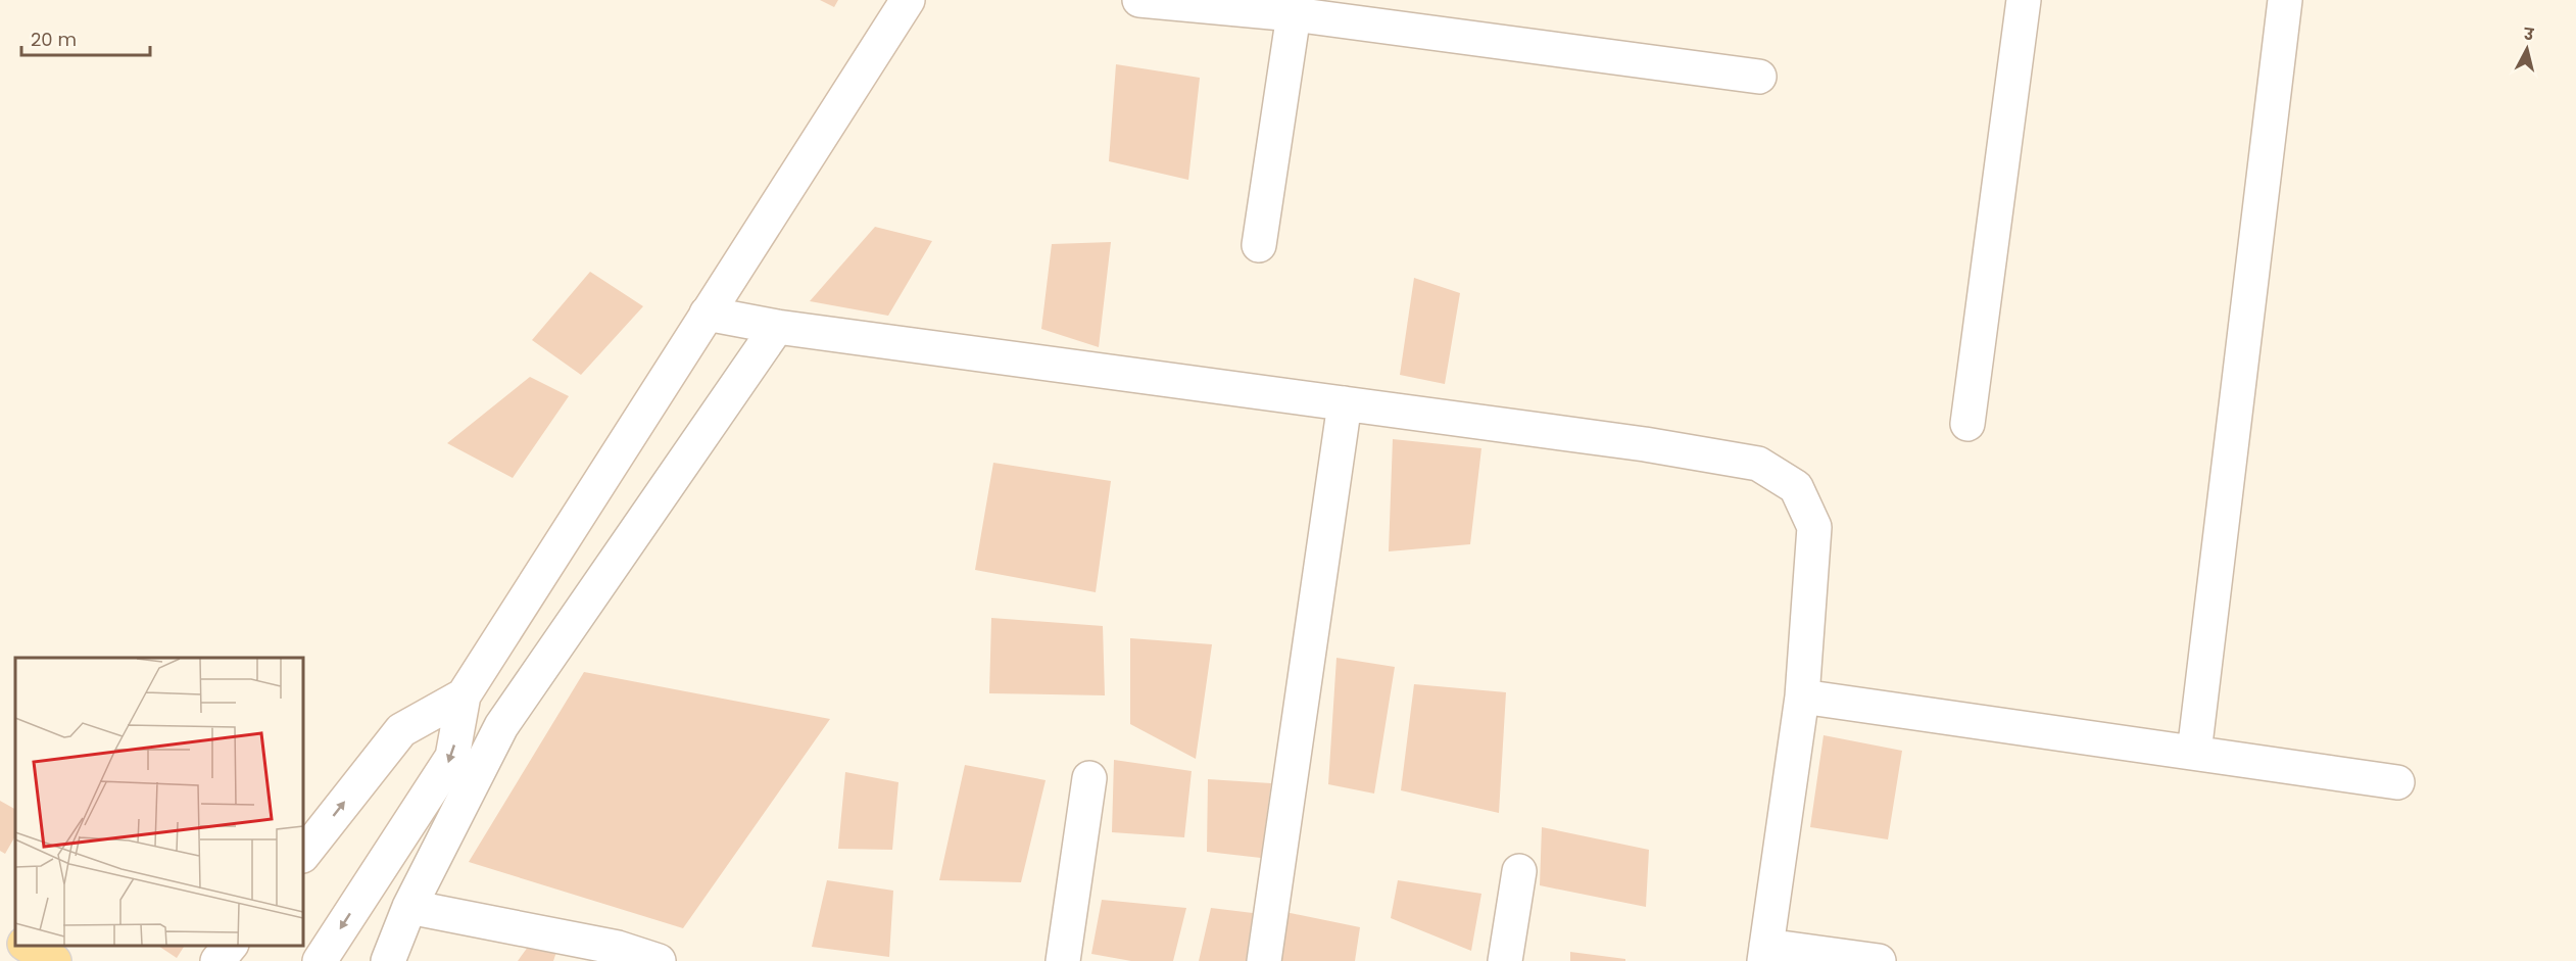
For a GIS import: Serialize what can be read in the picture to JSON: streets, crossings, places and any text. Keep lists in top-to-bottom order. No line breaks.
{"scale_bar":"20 m","north":"top"}
